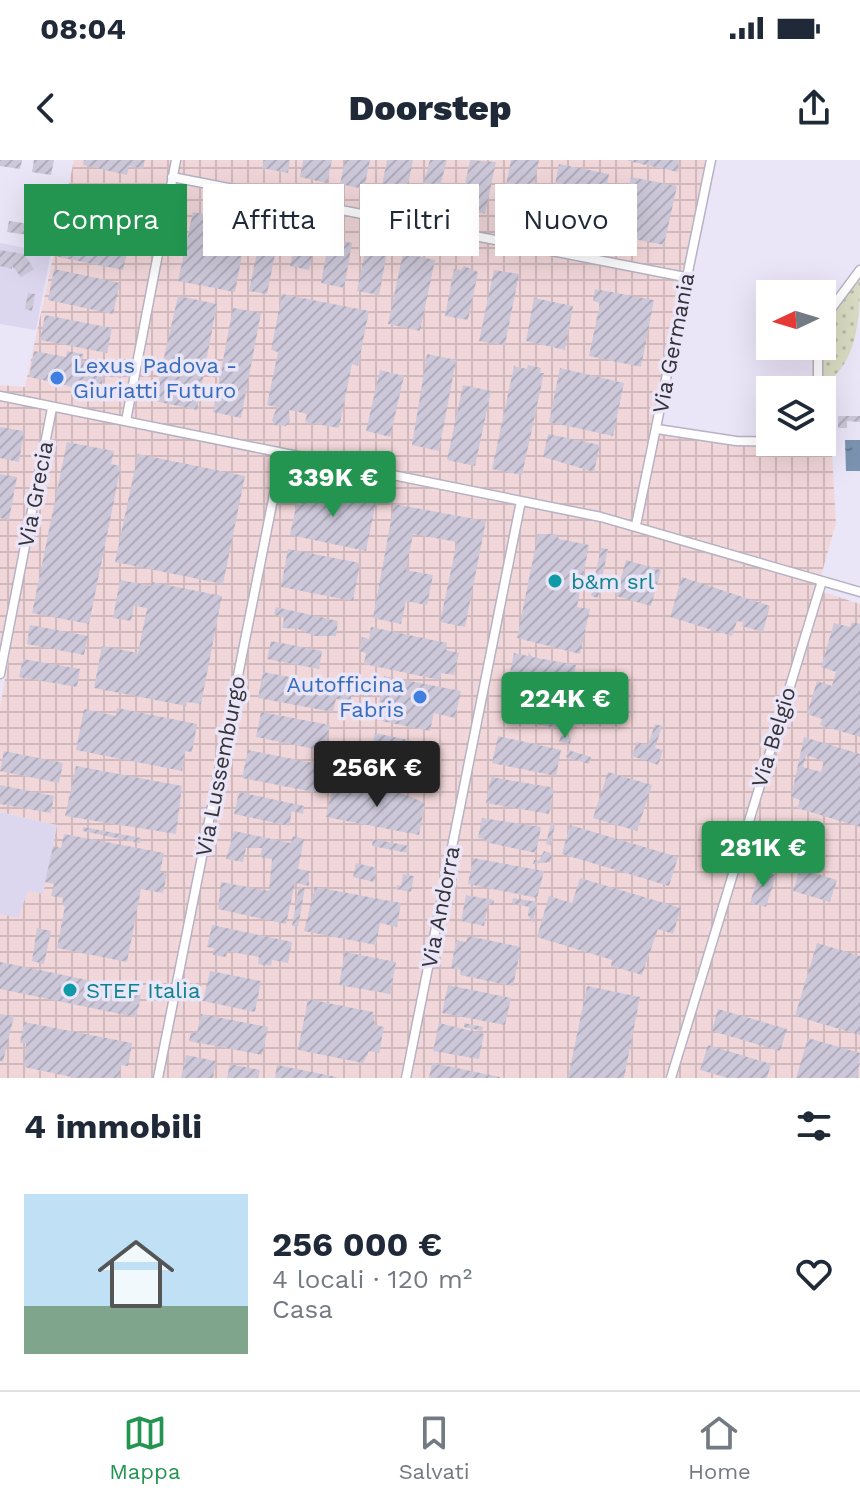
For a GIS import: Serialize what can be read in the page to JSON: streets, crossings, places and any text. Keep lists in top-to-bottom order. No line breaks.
{"streets":{"street":["Via Germania","Via Grecia","Via Belgio","Via Lussemburgo","Via Andorra"]},"places":["Lexus Padova - Giuriatti Futuro","b&m srl","Autofficina Fabris","STEF Italia"],"north":"left","page":{"status":"08:04","header":"Doorstep","chip":["Compra","Affitta","Filtri","Nuovo"],"price":["339K €","224K €","256K €","281K €"],"heading":"4 immobili","list":[{"name":"256 000 €","note":"4 locali · 120 m² · Casa"}],"tabs":["Mappa","Salvati","Home"]}}
